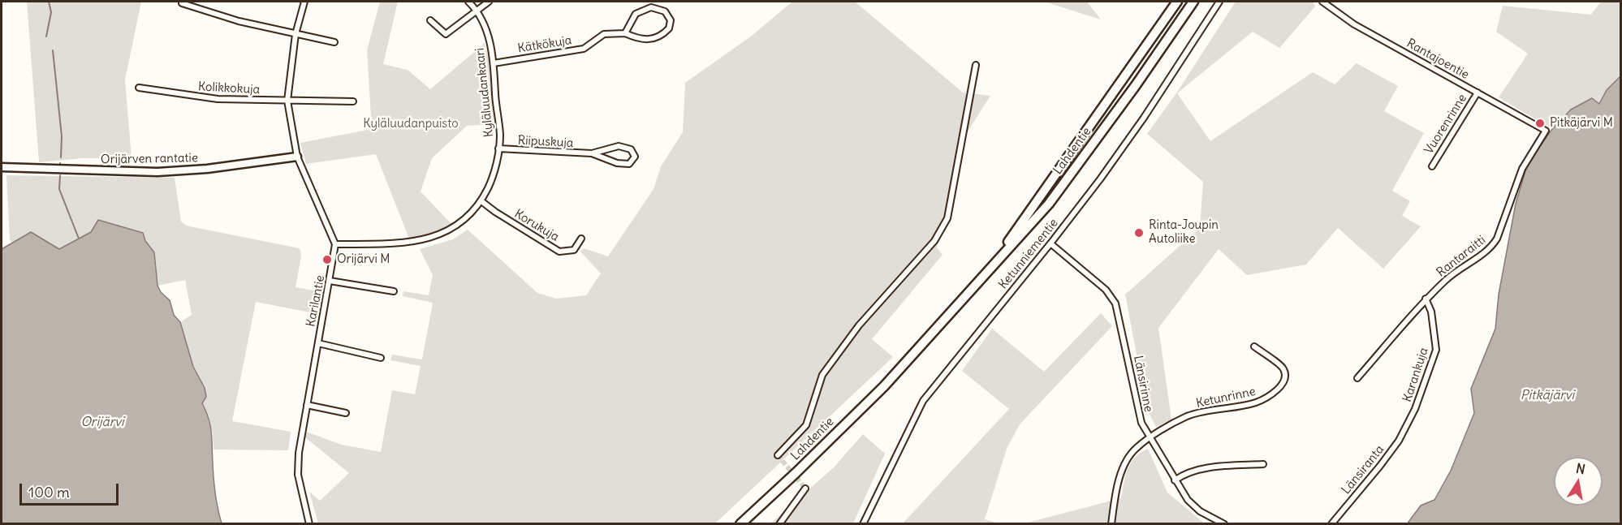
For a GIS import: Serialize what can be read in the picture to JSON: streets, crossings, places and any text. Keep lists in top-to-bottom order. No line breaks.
{"streets":{"highway":["Lahdentie"],"street":["Kätkökuja","Rantajoentie","Kolikkokuja","Kyläluudankaari","Vuorenrinne","Riipuskuja","Orijärven rantatie","Korukuja","Ketunniementie","Rantaraitti","Karilantie","Karankuja","Länsirinne","Ketunrinne","Länsiranta"]},"crossings":[["Kätkökuja","Kyläluudankaari"],["Rantajoentie","Vuorenrinne"],["Rantajoentie","Rantaraitti"],["Kyläluudankaari","Riipuskuja"],["Kyläluudankaari","Korukuja"],["Kyläluudankaari","Karilantie"],["Ketunniementie","Länsirinne"],["Rantaraitti","Karankuja"],["Karankuja","Länsiranta"],["Länsirinne","Ketunrinne"]],"water":["Pitkäjärvi","Orijärvi"],"parks":["Kyläluudanpuisto"],"places":["Pitkäjärvi M","Rinta-Joupin Autoliike","Orijärvi M"],"scale_bar":"100 m","north":"top"}
